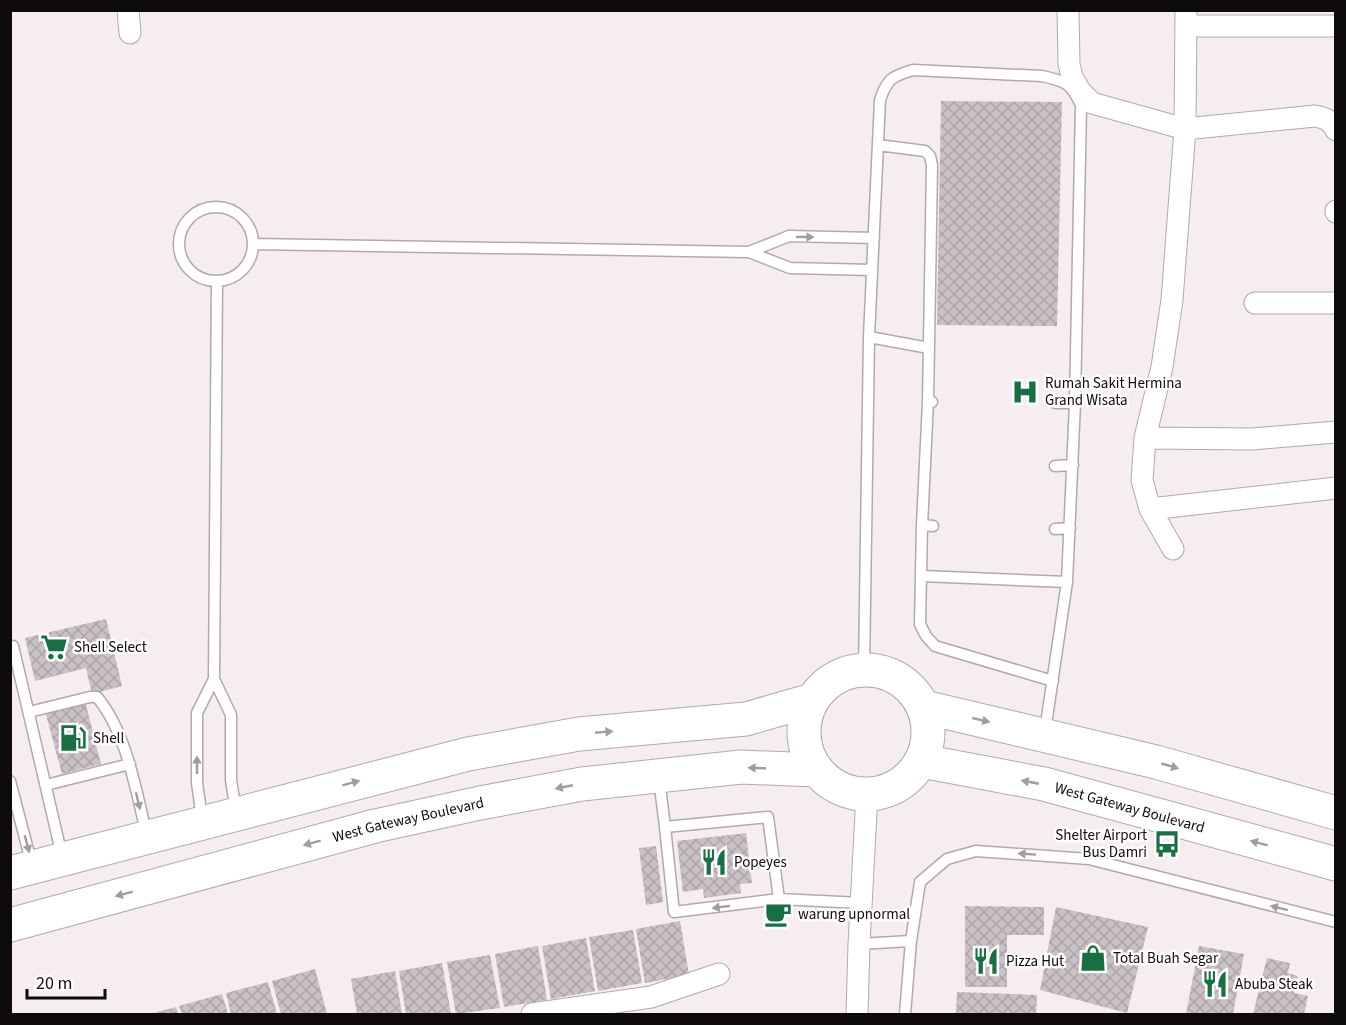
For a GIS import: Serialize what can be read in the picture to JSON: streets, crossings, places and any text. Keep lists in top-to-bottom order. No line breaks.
{"streets":{"main road":["West Gateway Boulevard"]},"places":{"hospital":["Rumah Sakit Hermina Grand Wisata"],"supermarket":["Shell Select"],"fuel station":["Shell"],"bus stop":["Shelter Airport Bus Damri"],"restaurant":["Popeyes","Pizza Hut","Abuba Steak"],"cafe":["warung upnormal"],"shop":["Total Buah Segar"]},"scale_bar":"20 m"}
